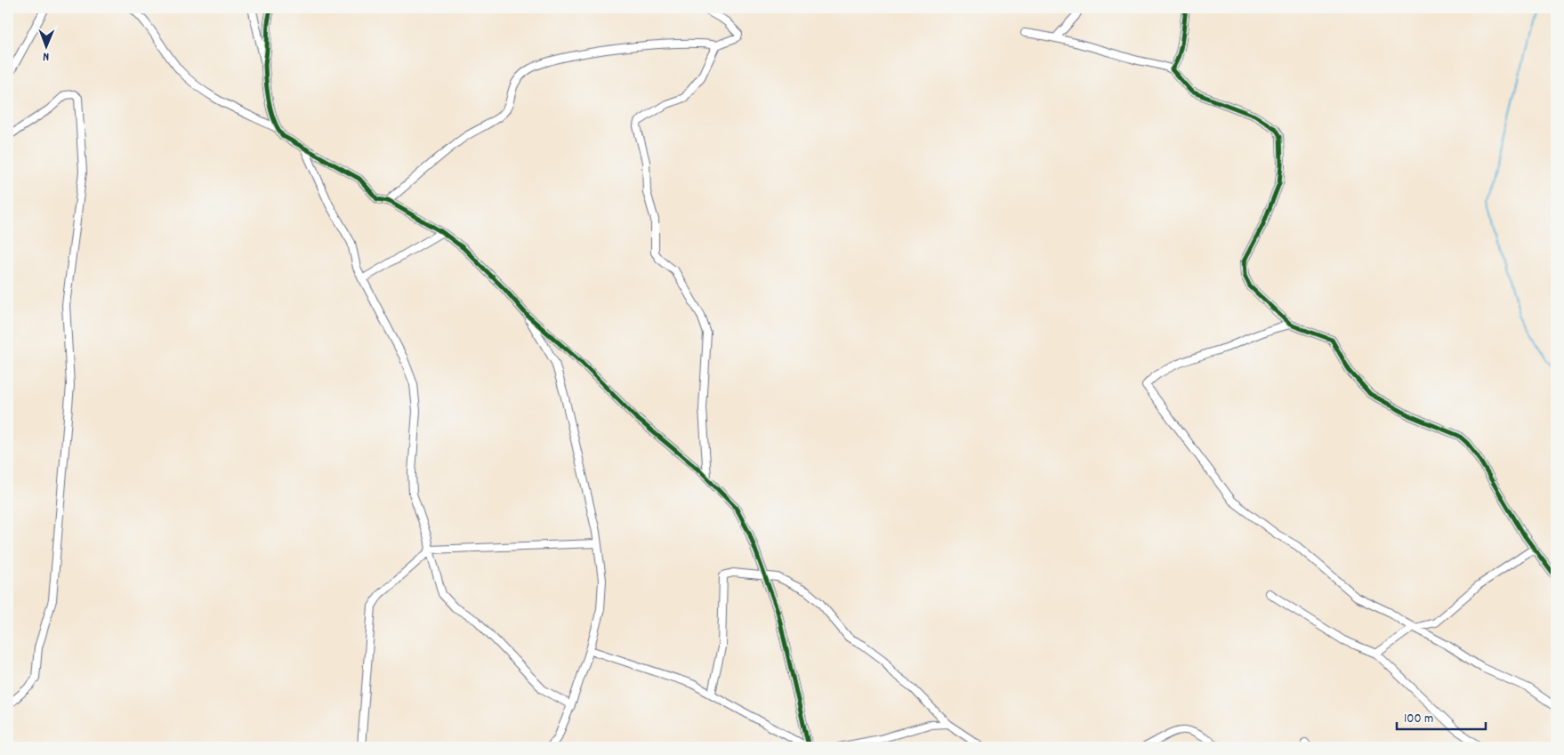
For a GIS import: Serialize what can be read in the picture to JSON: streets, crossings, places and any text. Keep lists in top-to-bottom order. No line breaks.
{"scale_bar":"100 m","north":"bottom"}
